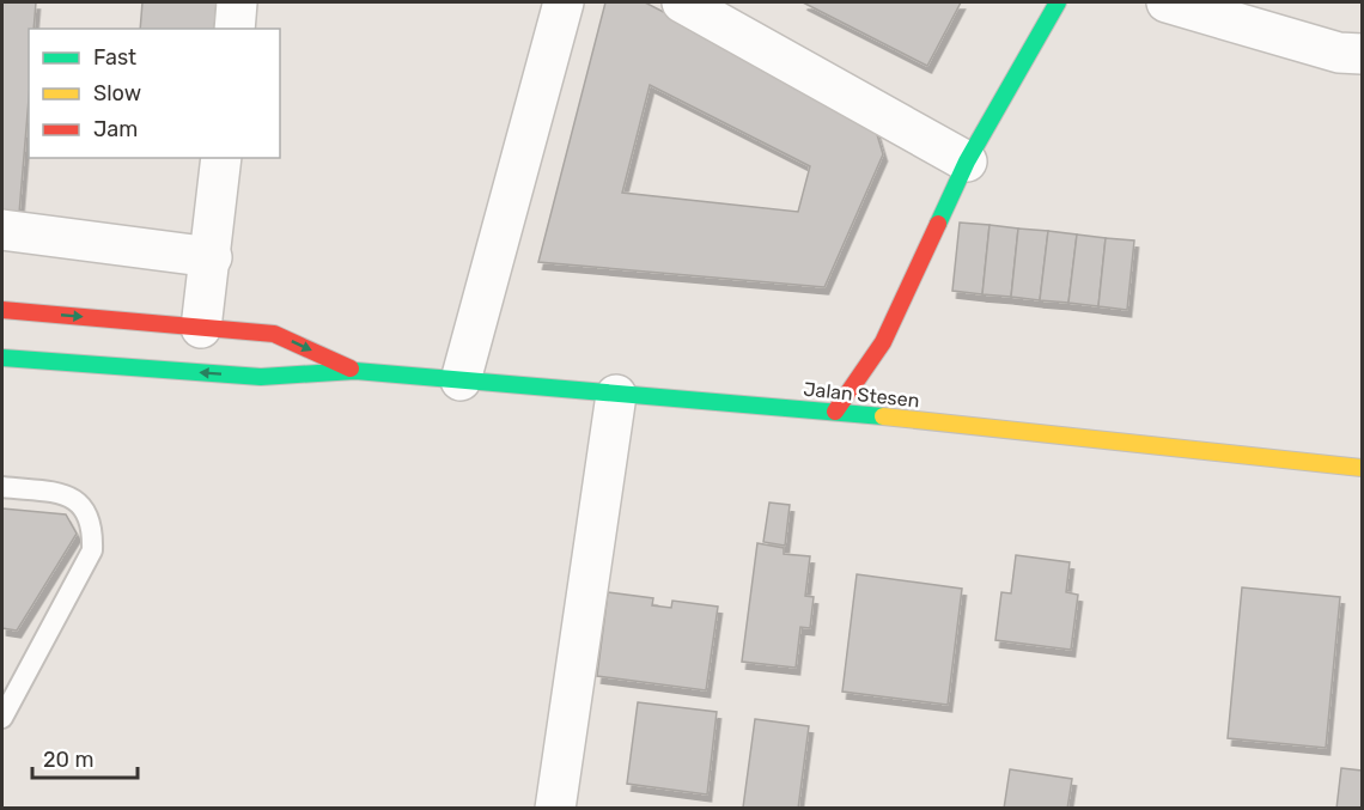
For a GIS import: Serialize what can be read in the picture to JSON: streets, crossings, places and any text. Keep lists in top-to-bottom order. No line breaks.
{"streets":{"main road":["Jalan Stesen"]},"legend":["Fast","Slow","Jam"],"scale_bar":"20 m"}
